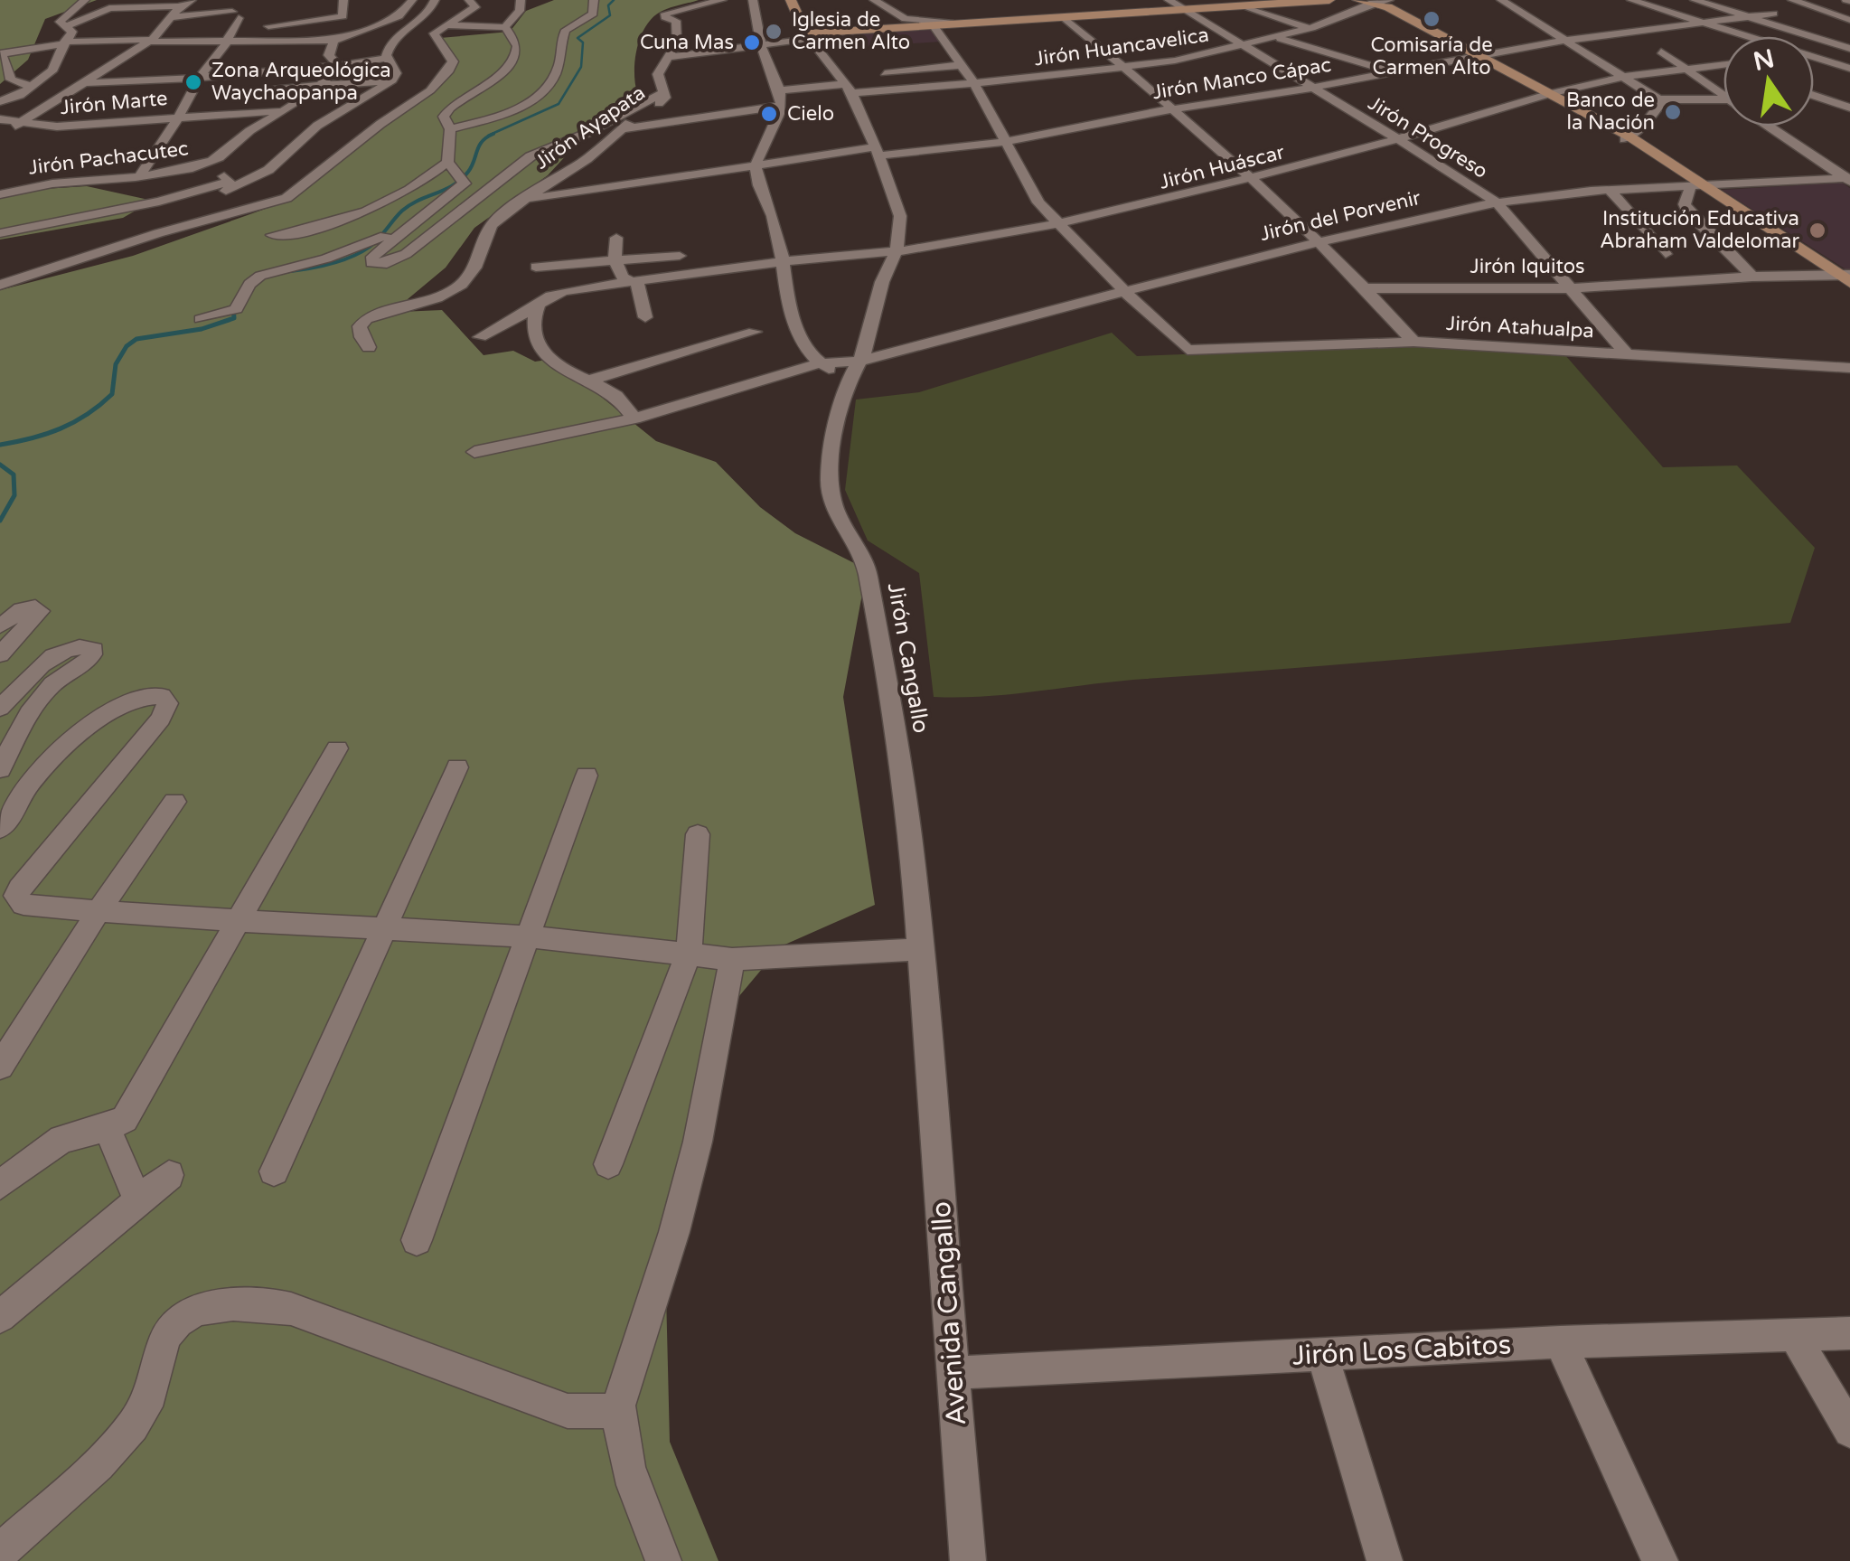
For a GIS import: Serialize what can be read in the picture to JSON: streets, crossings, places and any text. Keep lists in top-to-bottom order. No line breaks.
{"streets":{"street":["Jirón Huancavelica","Jirón Manco Cápac","Jirón Marte","Jirón Ayapata","Jirón Progreso","Jirón Pachacutec","Jirón Huáscar","Jirón del Porvenir","Jirón Iquitos","Jirón Atahualpa","Jirón Cangallo","Avenida Cangallo","Jirón Los Cabitos"]},"crossings":[["Jirón Huancavelica","Jirón Progreso"],["Jirón Huancavelica","Jirón Cangallo"],["Jirón Manco Cápac","Jirón Ayapata"],["Jirón Manco Cápac","Jirón Progreso"],["Jirón Manco Cápac","Jirón Cangallo"],["Jirón Marte","Jirón Pachacutec"],["Jirón Progreso","Jirón Huáscar"],["Jirón Progreso","Jirón del Porvenir"],["Jirón Progreso","Jirón Iquitos"],["Jirón Progreso","Jirón Atahualpa"],["Jirón Huáscar","Jirón Cangallo"],["Jirón del Porvenir","Jirón Atahualpa"],["Jirón del Porvenir","Jirón Cangallo"],["Jirón Cangallo","Avenida Cangallo"],["Avenida Cangallo","Jirón Los Cabitos"]],"places":["Comisaría de Carmen Alto","Iglesia de Carmen Alto","Cuna Mas","Zona Arqueológica Waychaopanpa","Banco de la Nación","Cielo","Institución Educativa Abraham Valdelomar"],"north":"top"}
